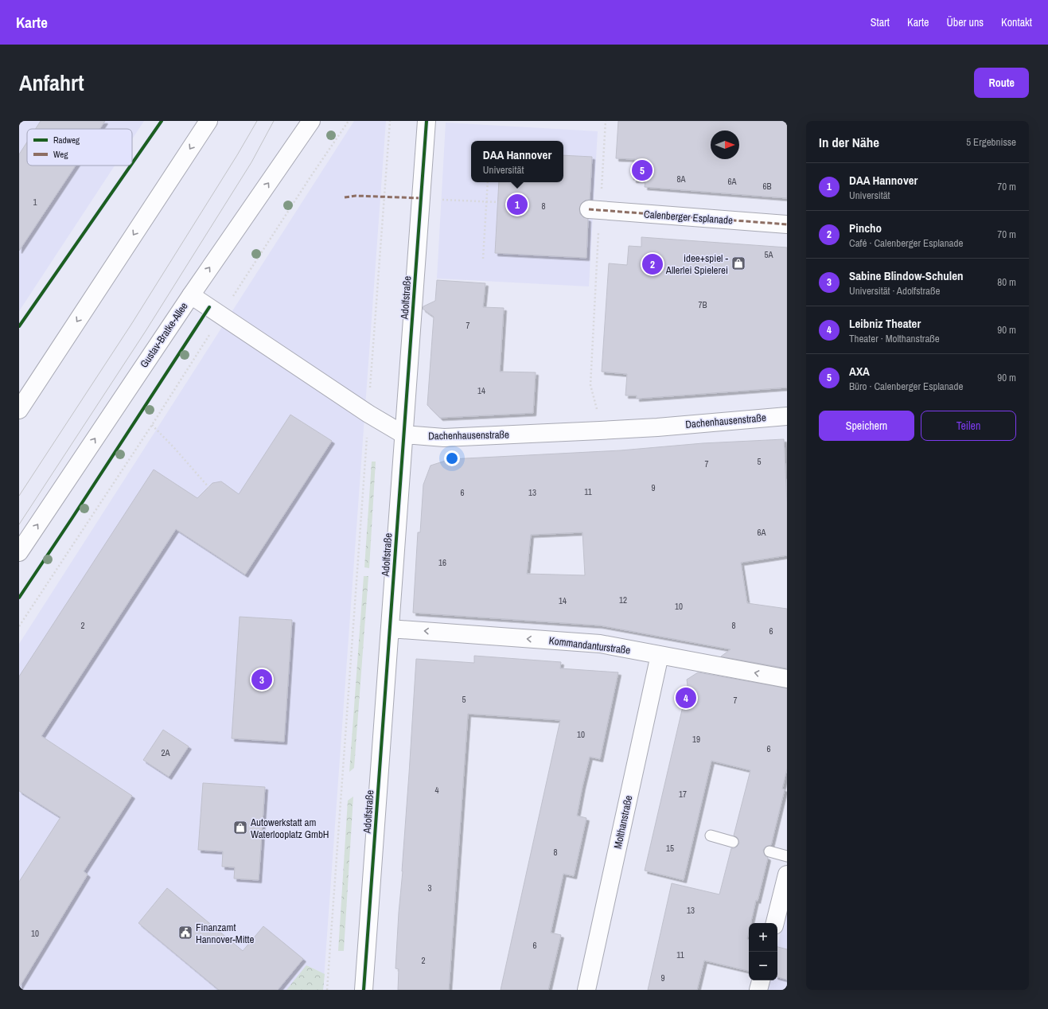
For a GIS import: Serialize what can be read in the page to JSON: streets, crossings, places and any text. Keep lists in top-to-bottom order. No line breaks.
{"streets":{"street":["Calenberger Esplanade","Adolfstraße","Gustav-Bratke-Allee","Dachenhausenstraße","Kommandanturstraße","Molthanstraße"]},"crossings":[["Adolfstraße","Dachenhausenstraße"],["Adolfstraße","Kommandanturstraße"],["Gustav-Bratke-Allee","Dachenhausenstraße"],["Kommandanturstraße","Molthanstraße"]],"one_way":["Kommandanturstraße"],"places":{"shop":["idee+spiel - Allerlei Spielerei","Autowerkstatt am Waterlooplatz GmbH"],"public building":["Finanzamt Hannover-Mitte"]},"house_numbers":["8A","6A","6B","1","8","5A","7B","7","14","5","7","9","11","6","13","6A","16","12","14","10","2","8","6","5","7","10","19","6","2A","4","17","15","8","3","13","10","6","11","2","9"],"legend":["Radweg","Weg"],"north":"right","page":{"header":"Karte","nav":["Start","Karte","Über uns","Kontakt"],"title":"Anfahrt","buttons":["Route",["Speichern","Teilen"]],"heading":["In der Nähe","5 Ergebnisse"],"popup":["DAA Hannover","Universität"],"pins":["5","1","2","3","4"],"list":[{"mark":"1","name":"DAA Hannover","note":"Universität","value":"70 m"},{"mark":"2","name":"Pincho","note":"Café · Calenberger Esplanade","value":"70 m"},{"mark":"3","name":"Sabine Blindow-Schulen","note":"Universität · Adolfstraße","value":"80 m"},{"mark":"4","name":"Leibniz Theater","note":"Theater · Molthanstraße","value":"90 m"},{"mark":"5","name":"AXA","note":"Büro · Calenberger Esplanade","value":"90 m"}],"map_buttons":["+","−"]}}
